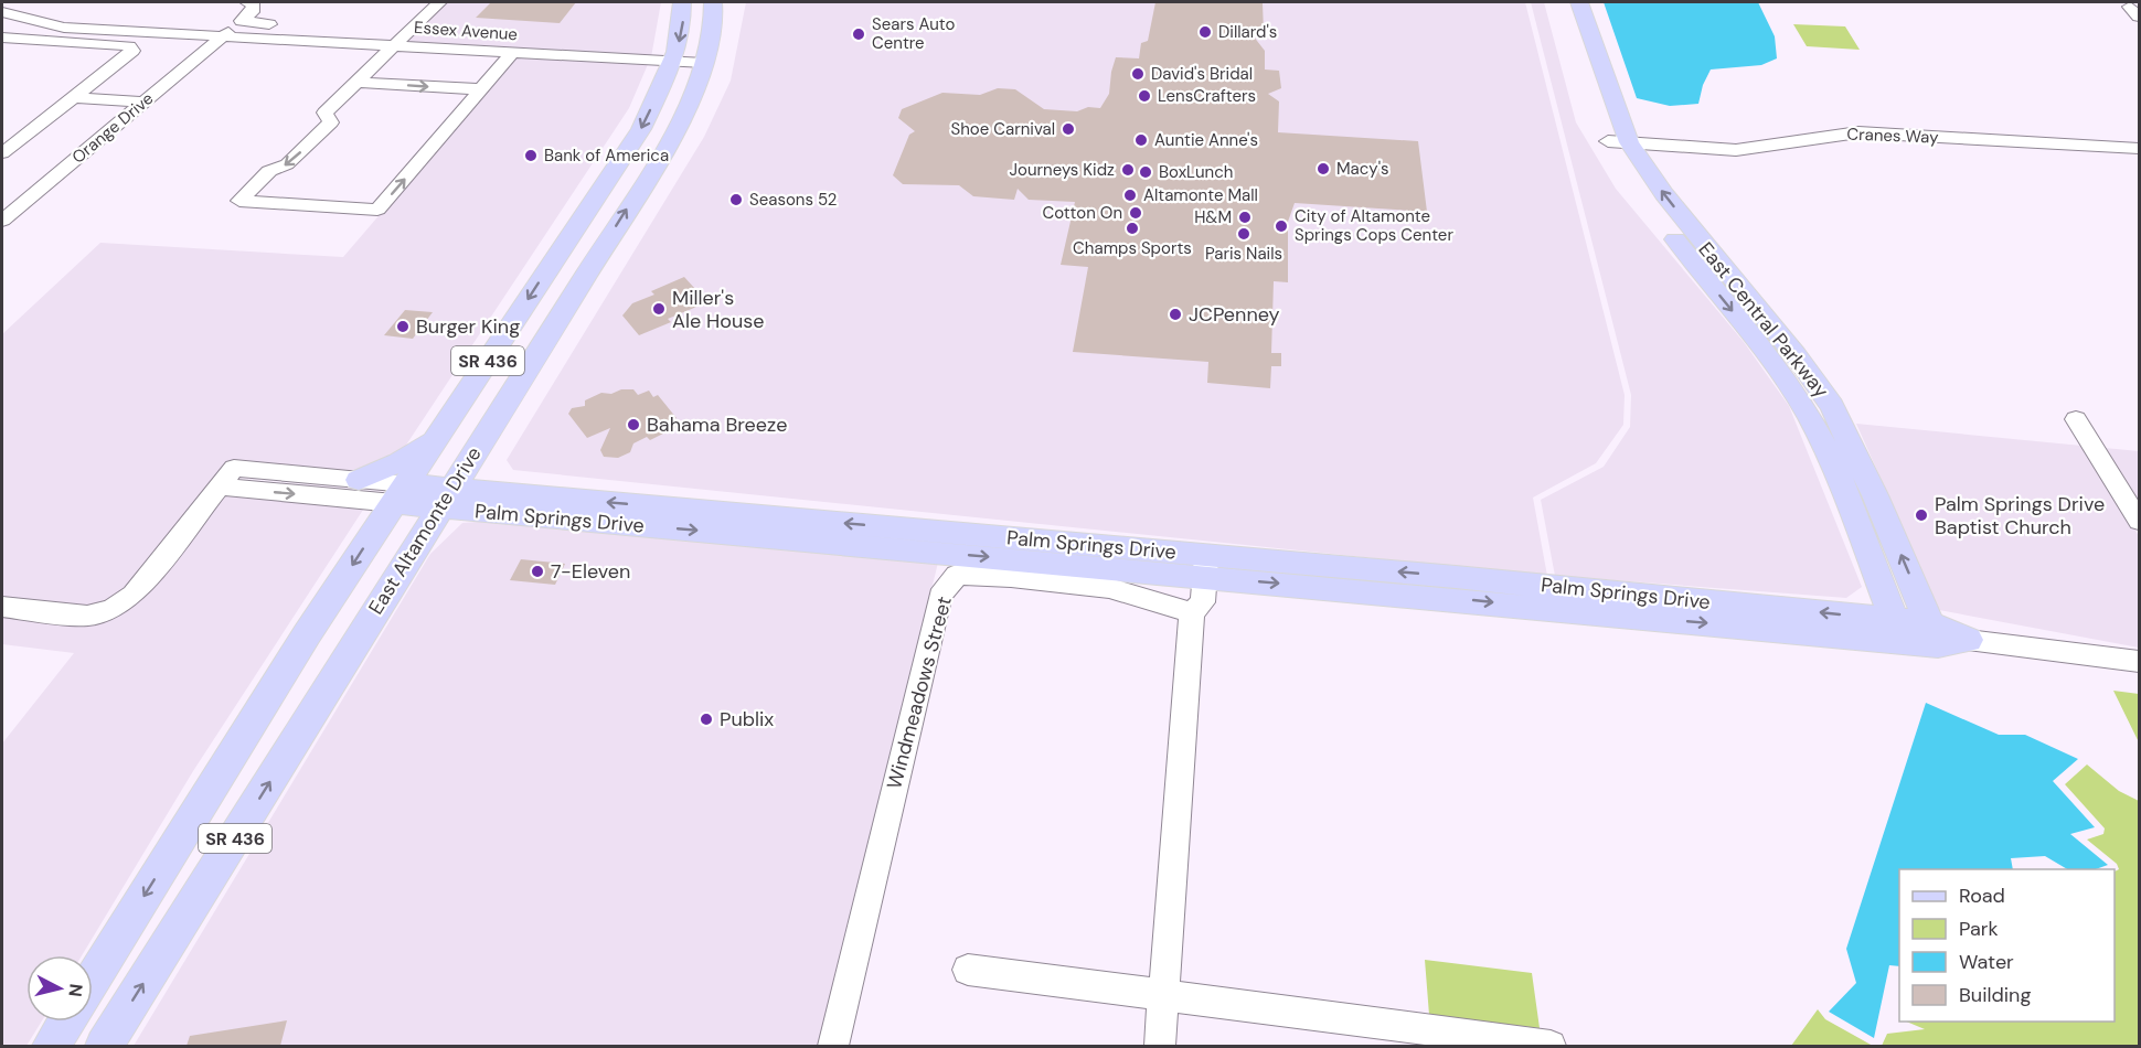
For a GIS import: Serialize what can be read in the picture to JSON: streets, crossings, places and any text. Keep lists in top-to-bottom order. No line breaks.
{"streets":{"main road":["East Central Parkway","SR 436","Palm Springs Drive","East Altamonte Drive"],"street":["Essex Avenue","Orange Drive","Cranes Way","Windmeadows Street"]},"crossings":[["Essex Avenue","Orange Drive"],["Essex Avenue","SR 436"],["Essex Avenue","East Altamonte Drive"],["Cranes Way","East Central Parkway"],["East Central Parkway","Palm Springs Drive"],["SR 436","Palm Springs Drive"],["Palm Springs Drive","East Altamonte Drive"]],"places":["Dillard's","Sears Auto Centre","David's Bridal","LensCrafters","Shoe Carnival","Auntie Anne's","Bank of America","Macy's","Journeys Kidz","BoxLunch","Altamonte Mall","Seasons 52","Cotton On","H&M","City of Altamonte Springs Cops Center","Champs Sports","Paris Nails","Miller's Ale House","JCPenney","Burger King","Bahama Breeze","Palm Springs Drive Baptist Church","7-Eleven","Publix"],"legend":["Road","Park","Water","Building"],"north":"right"}
